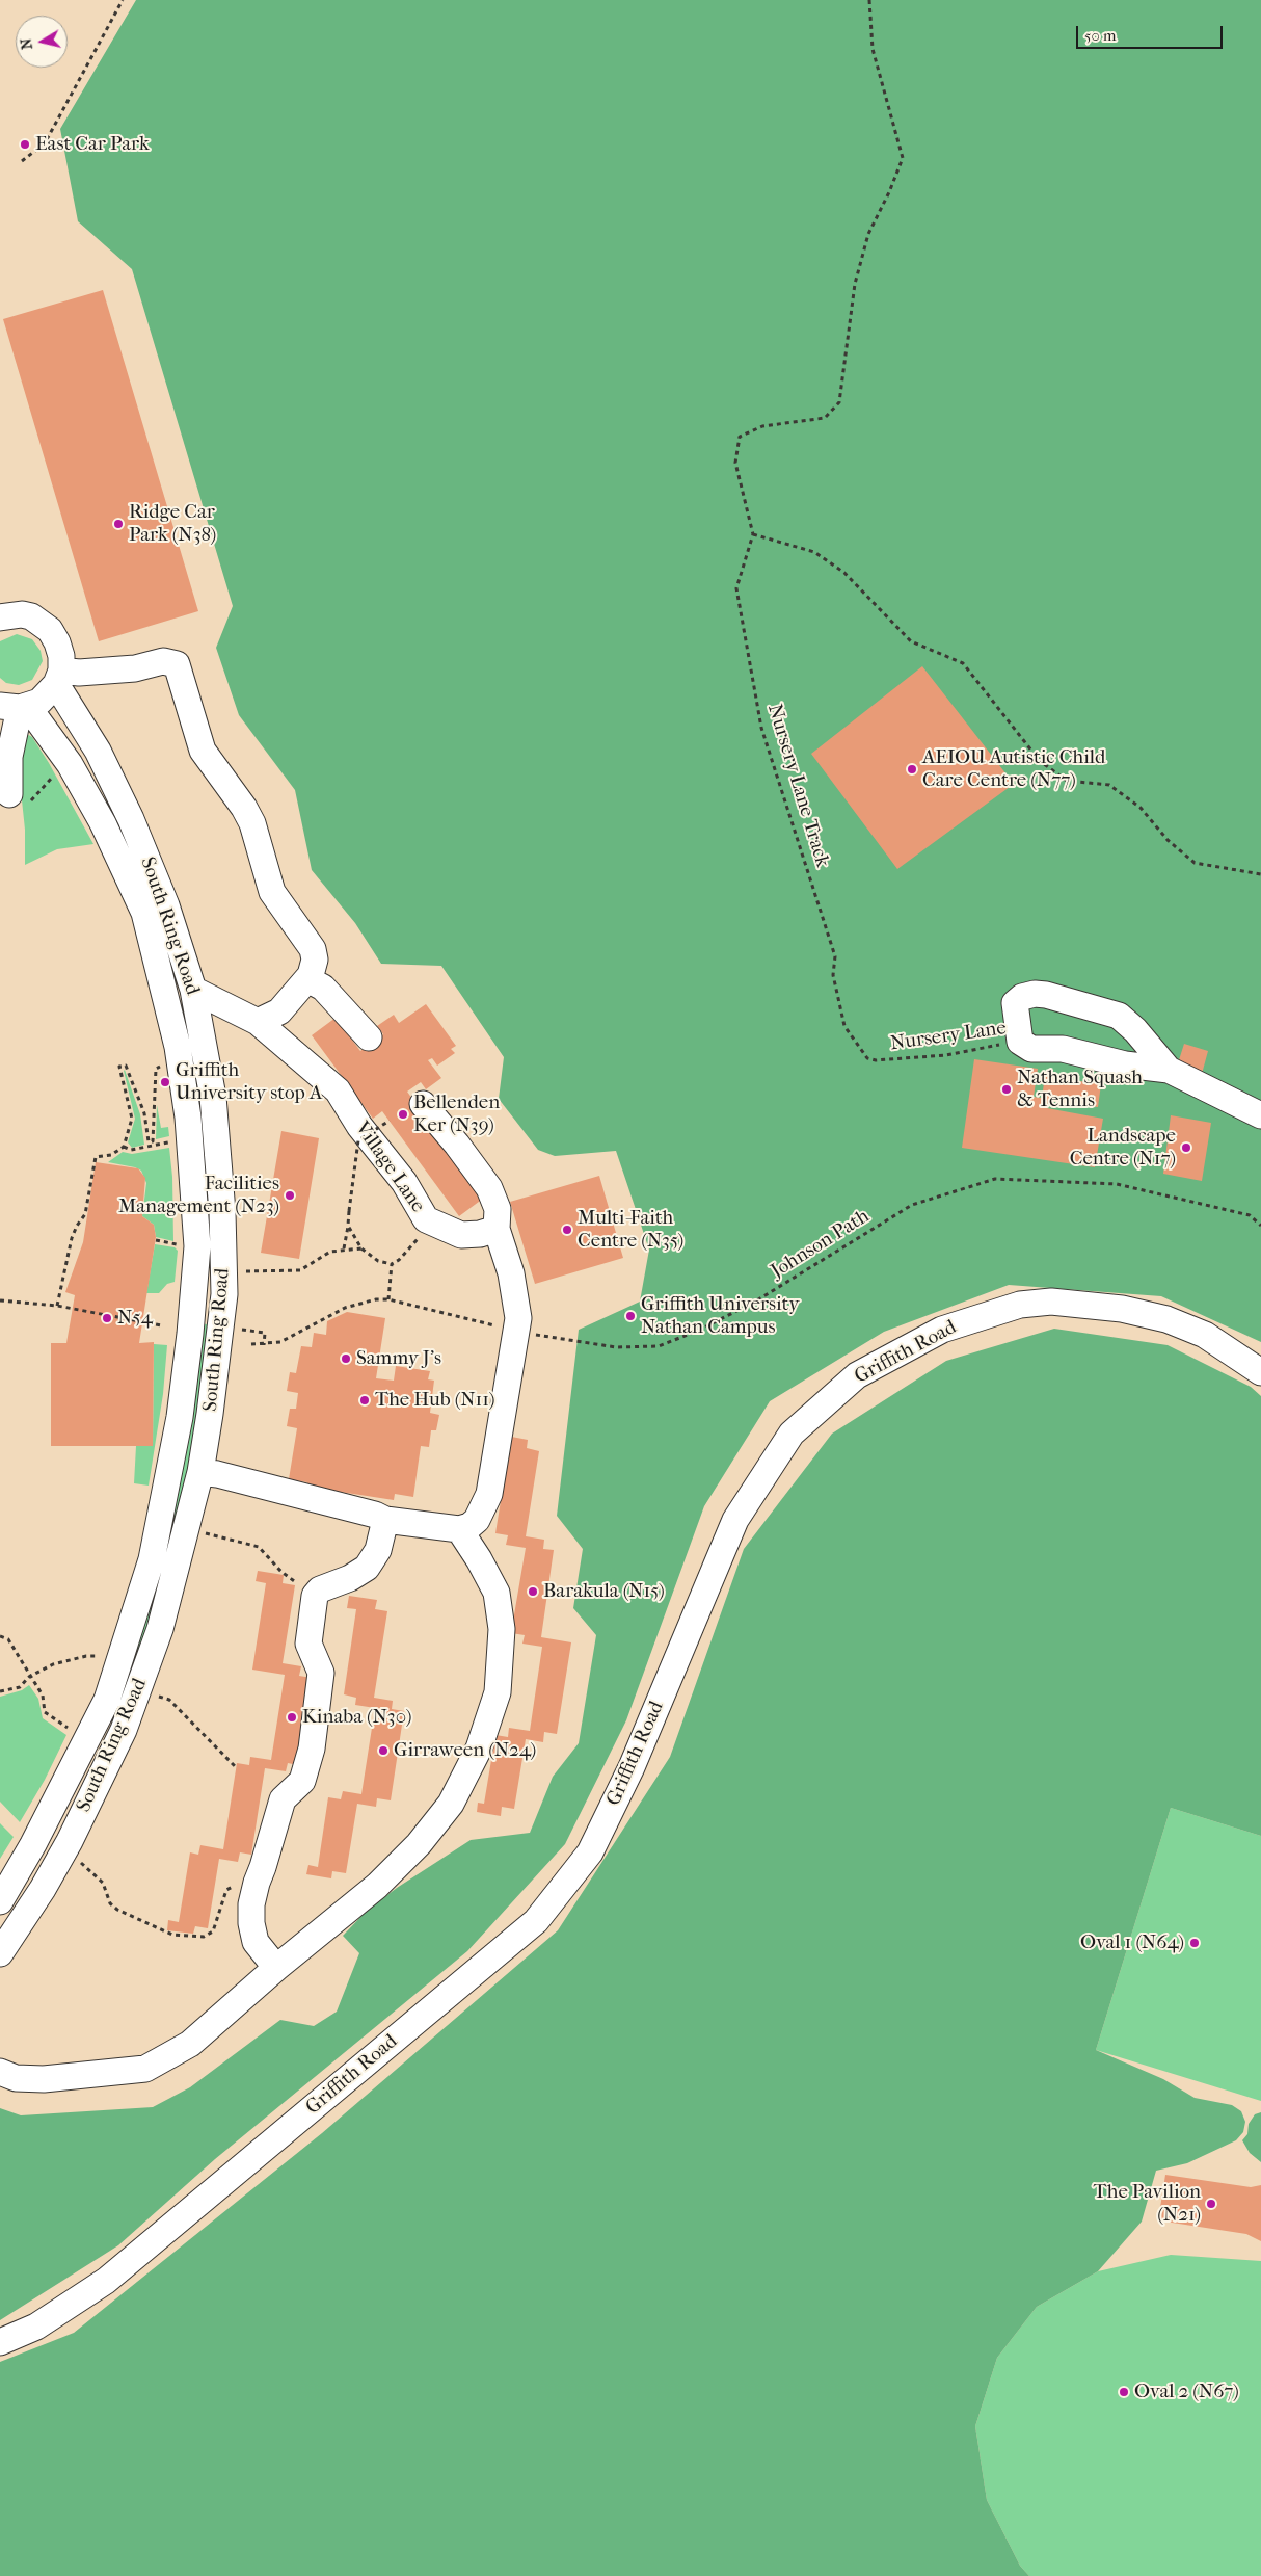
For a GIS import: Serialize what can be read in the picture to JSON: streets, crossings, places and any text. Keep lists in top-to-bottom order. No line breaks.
{"streets":{"street":["South Ring Road","Village Lane","Griffith Road"],"path":["Nursery Lane Track","Nursery Lane","Johnson Path"]},"crossings":[["Nursery Lane Track","Nursery Lane"],["South Ring Road","Village Lane"]],"places":["East Car Park","Ridge Car Park (N38)","AEIOU Autistic Child Care Centre (N77)","Griffith University stop A","Nathan Squash & Tennis","Bellenden Ker (N39)","Landscape Centre (N17)","Facilities Management (N23)","Multi-Faith Centre (N35)","Griffith University Nathan Campus","N54","Sammy J's","The Hub (N11)","Barakula (N15)","Kinaba (N30)","Girraween (N24)","Oval 1 (N64)","The Pavilion (N21)","Oval 2 (N67)"],"scale_bar":"50 m","north":"left"}
